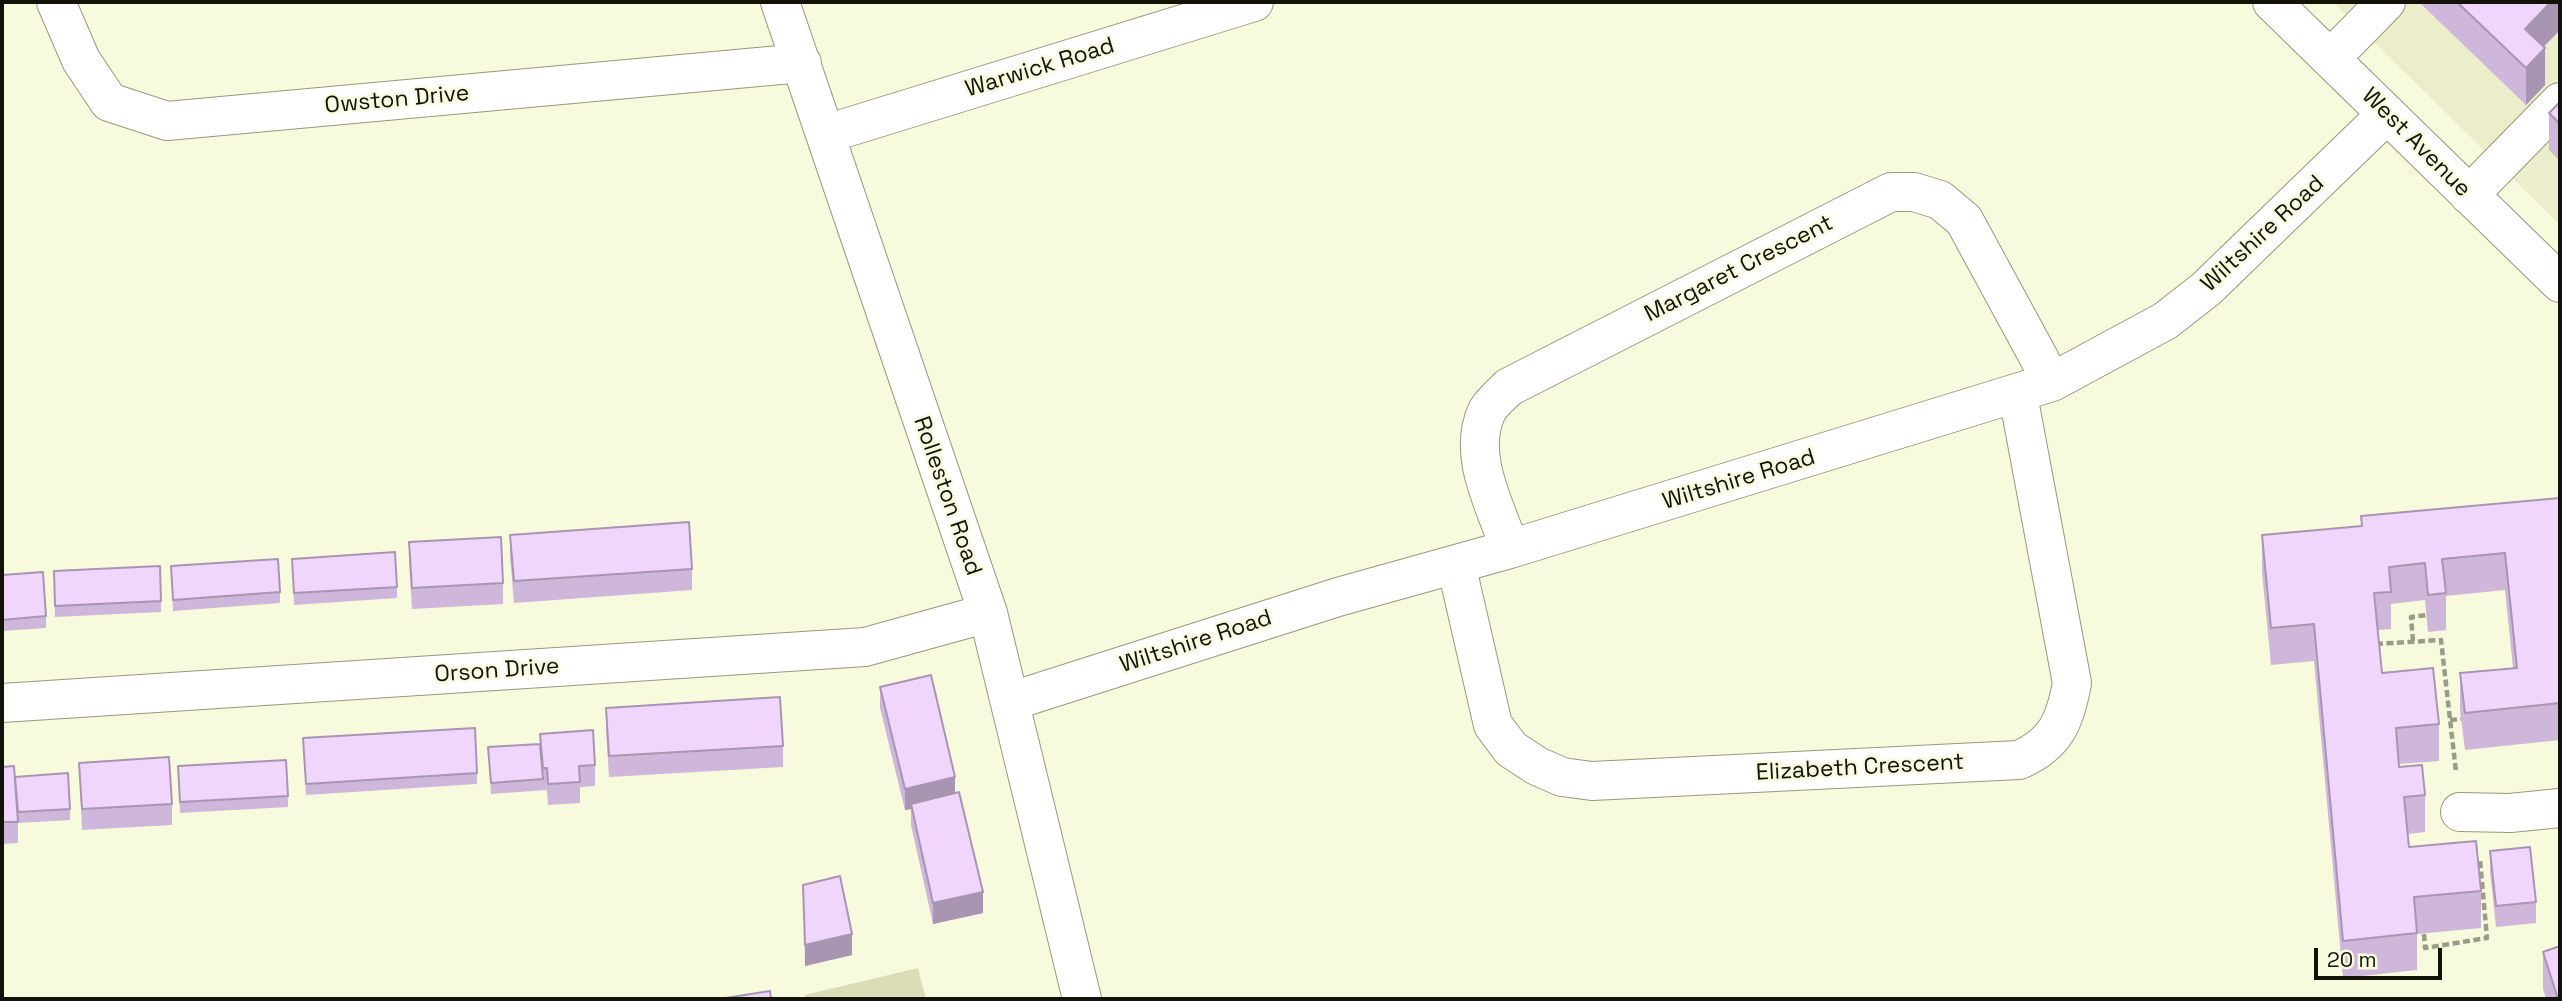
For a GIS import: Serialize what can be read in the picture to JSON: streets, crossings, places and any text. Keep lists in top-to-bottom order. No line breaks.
{"streets":{"street":["Warwick Road","Owston Drive","West Avenue","Wiltshire Road","Margaret Crescent","Rolleston Road","Orson Drive","Elizabeth Crescent"]},"crossings":[["Warwick Road","Rolleston Road"],["Owston Drive","Rolleston Road"],["West Avenue","Wiltshire Road"],["Wiltshire Road","Margaret Crescent"],["Wiltshire Road","Rolleston Road"],["Wiltshire Road","Elizabeth Crescent"],["Margaret Crescent","Elizabeth Crescent"],["Rolleston Road","Orson Drive"]],"scale_bar":"20 m"}
